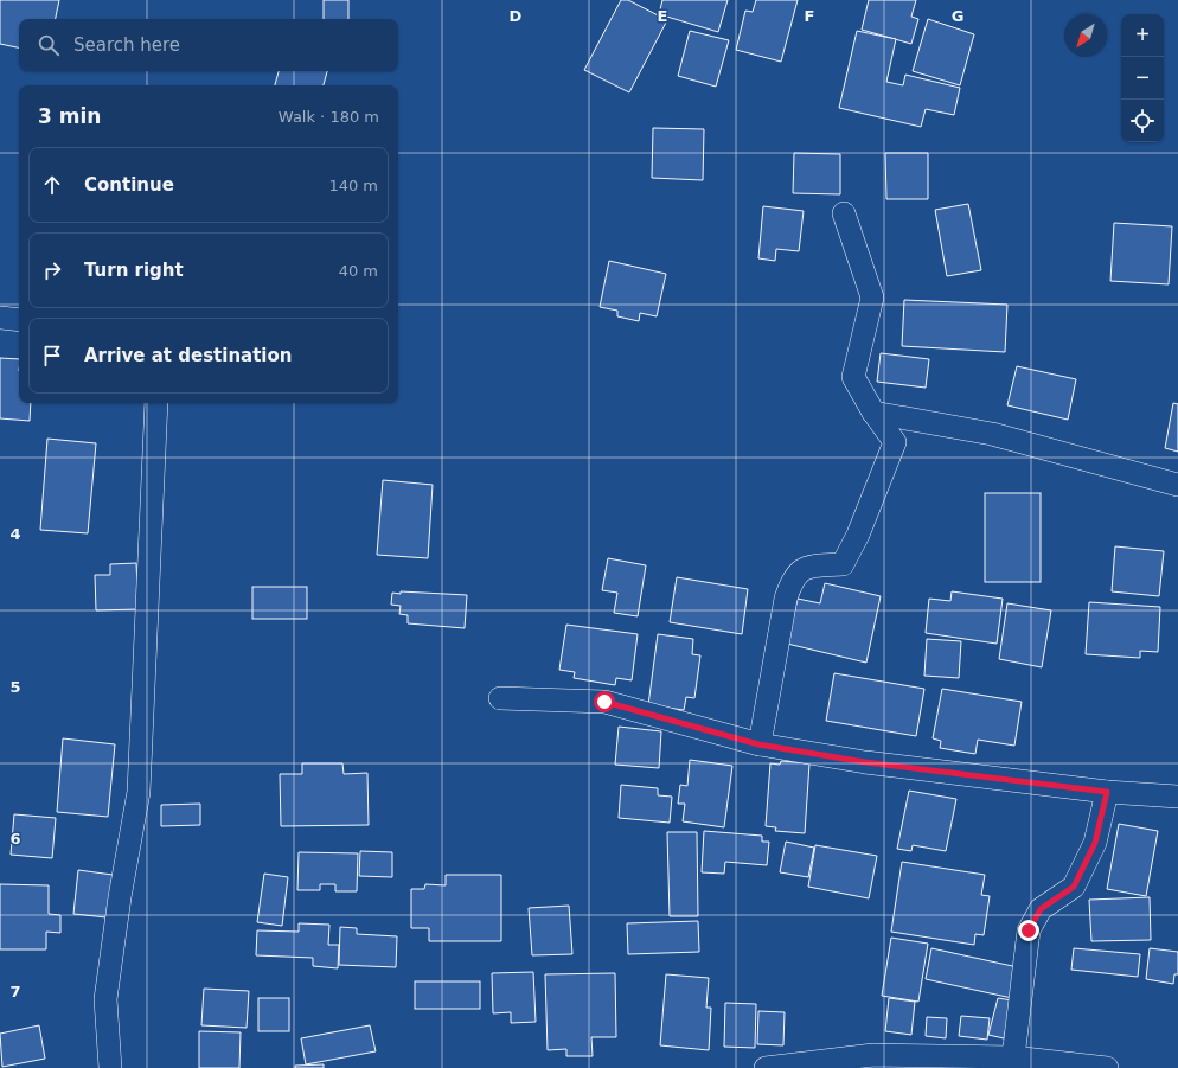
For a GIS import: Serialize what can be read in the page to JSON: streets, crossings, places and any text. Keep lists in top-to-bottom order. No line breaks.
{"north":"bottom left","page":{"map_buttons":["+","−"],"search":"Search here","heading":["3 min","Walk · 180 m"],"list":[["Continue","140 m"],["Turn right","40 m"],"Arrive at destination"]},"grid":{"columns":["D","E","F","G"],"rows":["4","5","6","7"]}}
